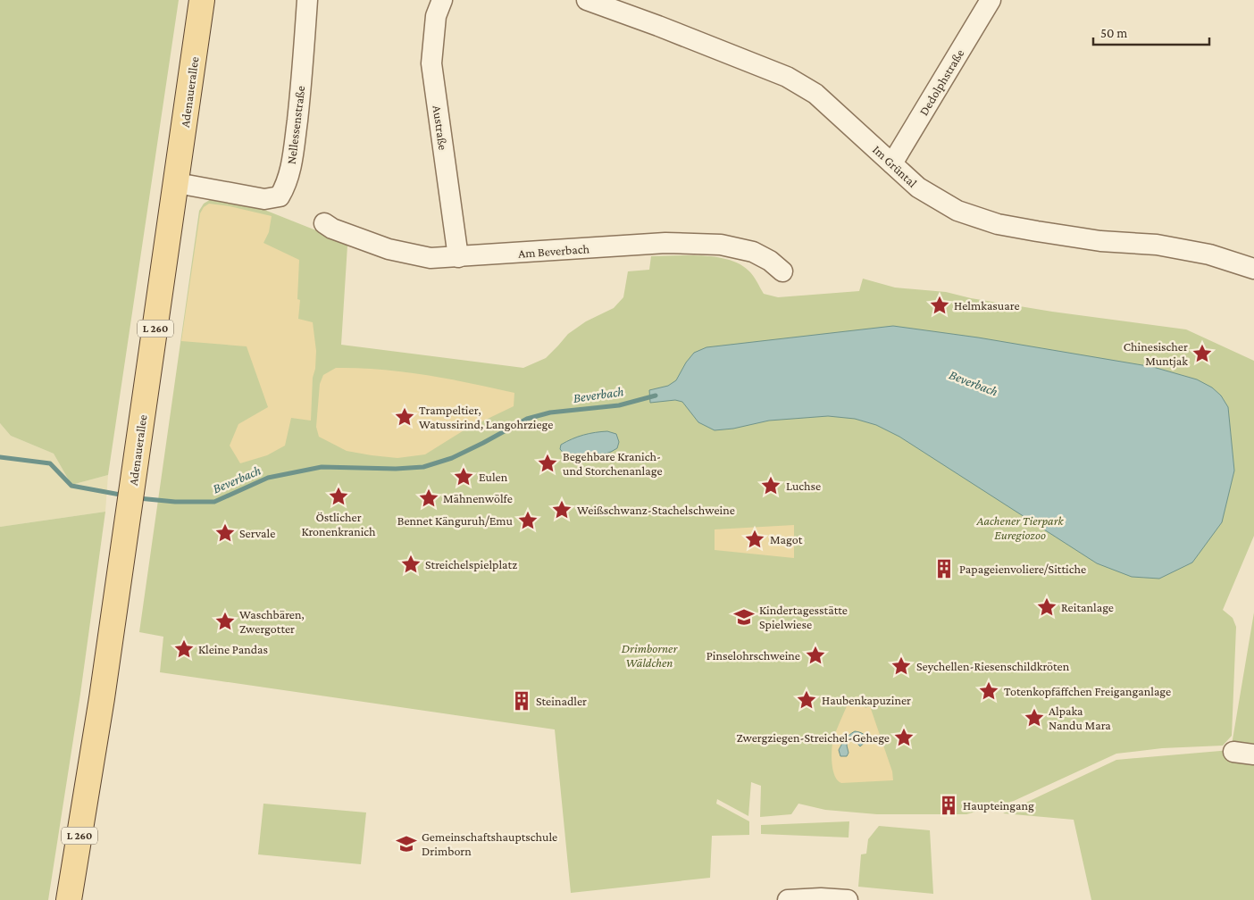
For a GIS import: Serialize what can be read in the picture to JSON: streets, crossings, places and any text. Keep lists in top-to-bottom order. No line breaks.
{"streets":{"main road":["Adenauerallee","L 260"],"street":["Dedolphstraße","Nellessenstraße","Austraße","Im Grüntal","Am Beverbach"]},"crossings":[["Dedolphstraße","Im Grüntal"],["Adenauerallee","Nellessenstraße"],["Austraße","Am Beverbach"]],"water":["Beverbach"],"parks":["Aachener Tierpark Euregiozoo","Drimborner Wäldchen"],"places":{"place":["Helmkasuare","Chinesischer Muntjak","Trampeltier, Watussirind, Langohrziege","Begehbare Kranich- und Storchenanlage","Eulen","Luchse","Östlicher Kronenkranich","Mähnenwölfe","Weißschwanz-Stachelschweine","Bennet Känguruh/Emu","Servale","Magot","Streichelspielplatz","Reitanlage","Waschbären, Zwergotter","Kleine Pandas","Pinselohrschweine","Seychellen-Riesenschildkröten","Totenkopfäffchen Freiganganlage","Haubenkapuziner","Alpaka Nandu Mara","Zwergziegen-Streichel-Gehege"],"building":["Papageienvoliere/Sittiche","Steinadler","Haupteingang"],"school or university":["Kindertagesstätte Spielwiese","Gemeinschaftshauptschule Drimborn"]},"scale_bar":"50 m"}
